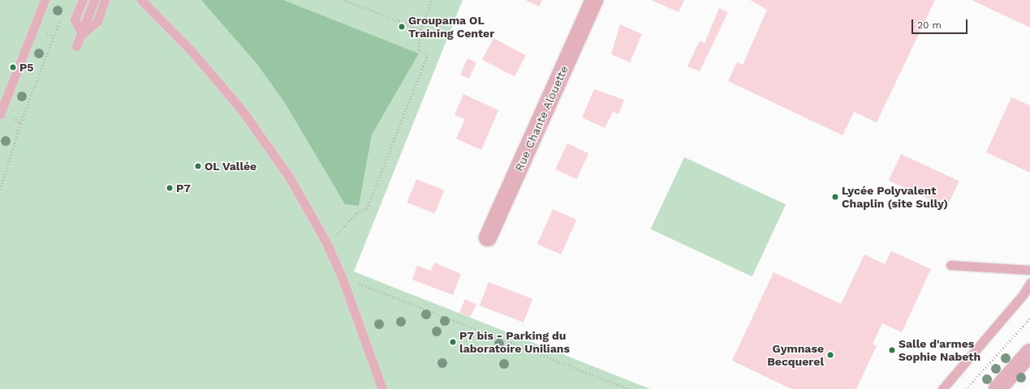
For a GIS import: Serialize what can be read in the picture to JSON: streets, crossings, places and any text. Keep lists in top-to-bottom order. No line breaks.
{"streets":{"street":["Rue Chante Alouette"]},"places":["Groupama OL Training Center","P5","OL Vallée","P7","Lycée Polyvalent Chaplin (site Sully)","P7 bis - Parking du laboratoire Unilians","Salle d'armes Sophie Nabeth","Gymnase Becquerel"],"scale_bar":"20 m"}
